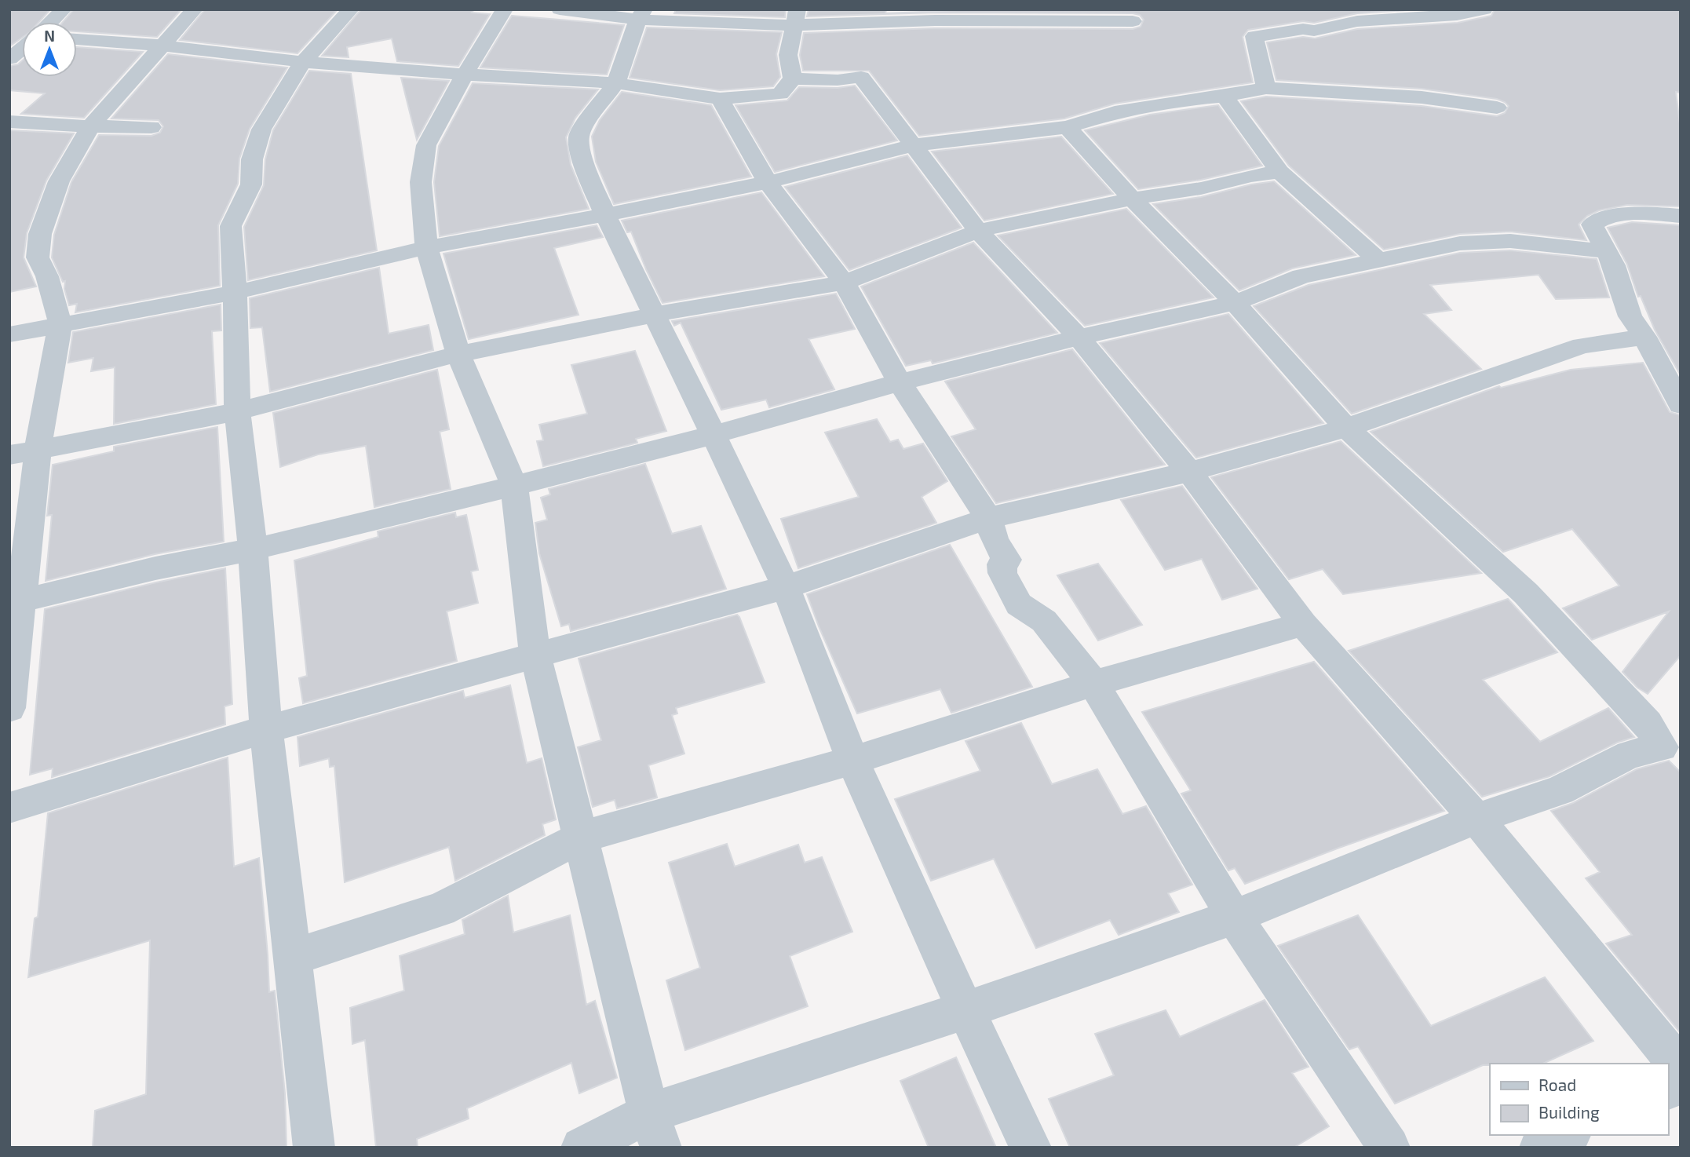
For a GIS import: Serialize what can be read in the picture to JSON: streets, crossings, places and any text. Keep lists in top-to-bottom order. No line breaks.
{"legend":["Road","Building"],"north":"top"}
